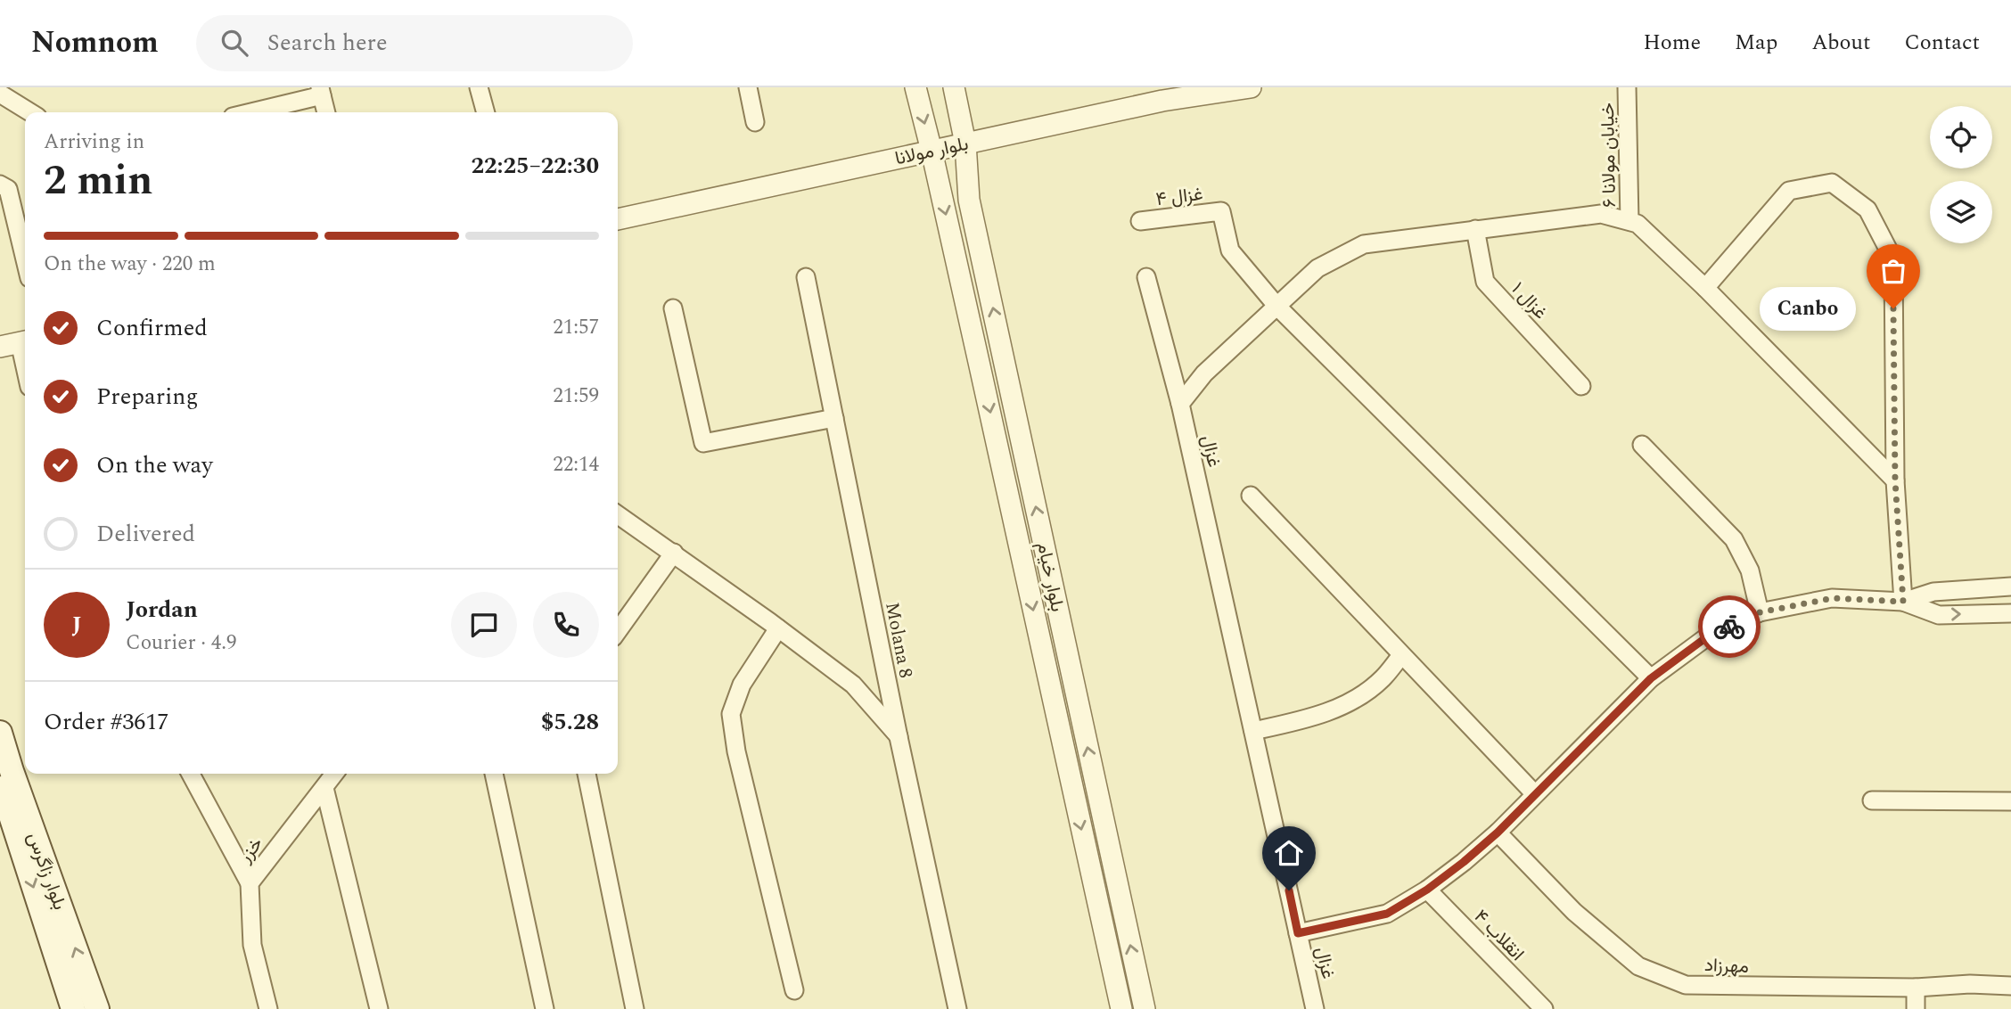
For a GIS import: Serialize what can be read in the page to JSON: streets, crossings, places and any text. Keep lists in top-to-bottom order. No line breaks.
{"streets":{"main road":["بلوار زاگرس"],"street":["بلوار مولانا","خیابان مولانا ۶","غزال ۴","غزال ۱","غزال","بلوار خیام","Molana 8","خزر","انقلاب ۴","مهرزاد"]},"crossings":[["بلوار مولانا","بلوار خیام"]],"places":["Canbo"],"page":{"header":"Nomnom","search":"Search here","nav":["Home","Map","About","Contact"],"heading":["2 min","Arriving in","22:25–22:30"],"panel":["Jordan","Courier · 4.9","Order #3617","$5.28"],"bar":"On the way · 220 m","bubble":"Canbo","list":[["Confirmed","21:57"],["Preparing","21:59"],["On the way","22:14"],"Delivered"],"round":"J"}}
